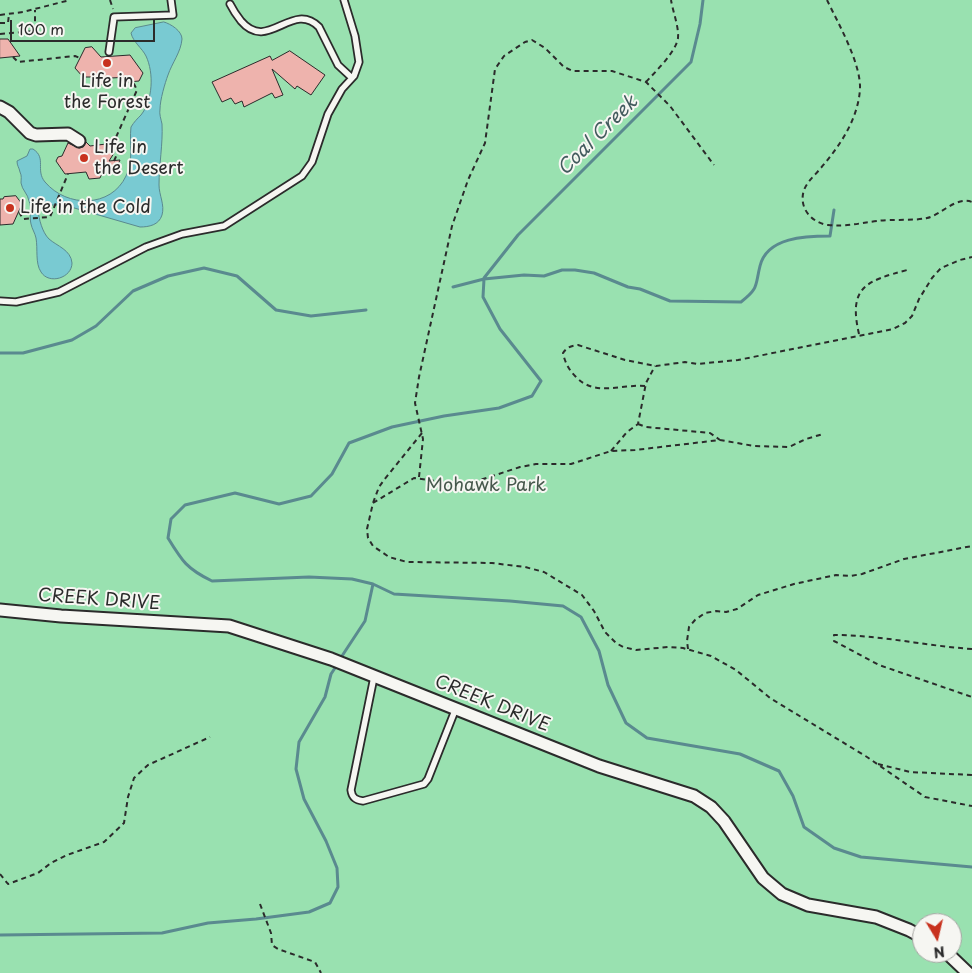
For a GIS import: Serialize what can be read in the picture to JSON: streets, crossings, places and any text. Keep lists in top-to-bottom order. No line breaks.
{"streets":{"street":["CREEK DRIVE"]},"water":["Coal Creek"],"parks":["Mohawk Park"],"places":["Life in the Forest","Life in the Desert","Life in the Cold"],"scale_bar":"100 m","north":"bottom"}
